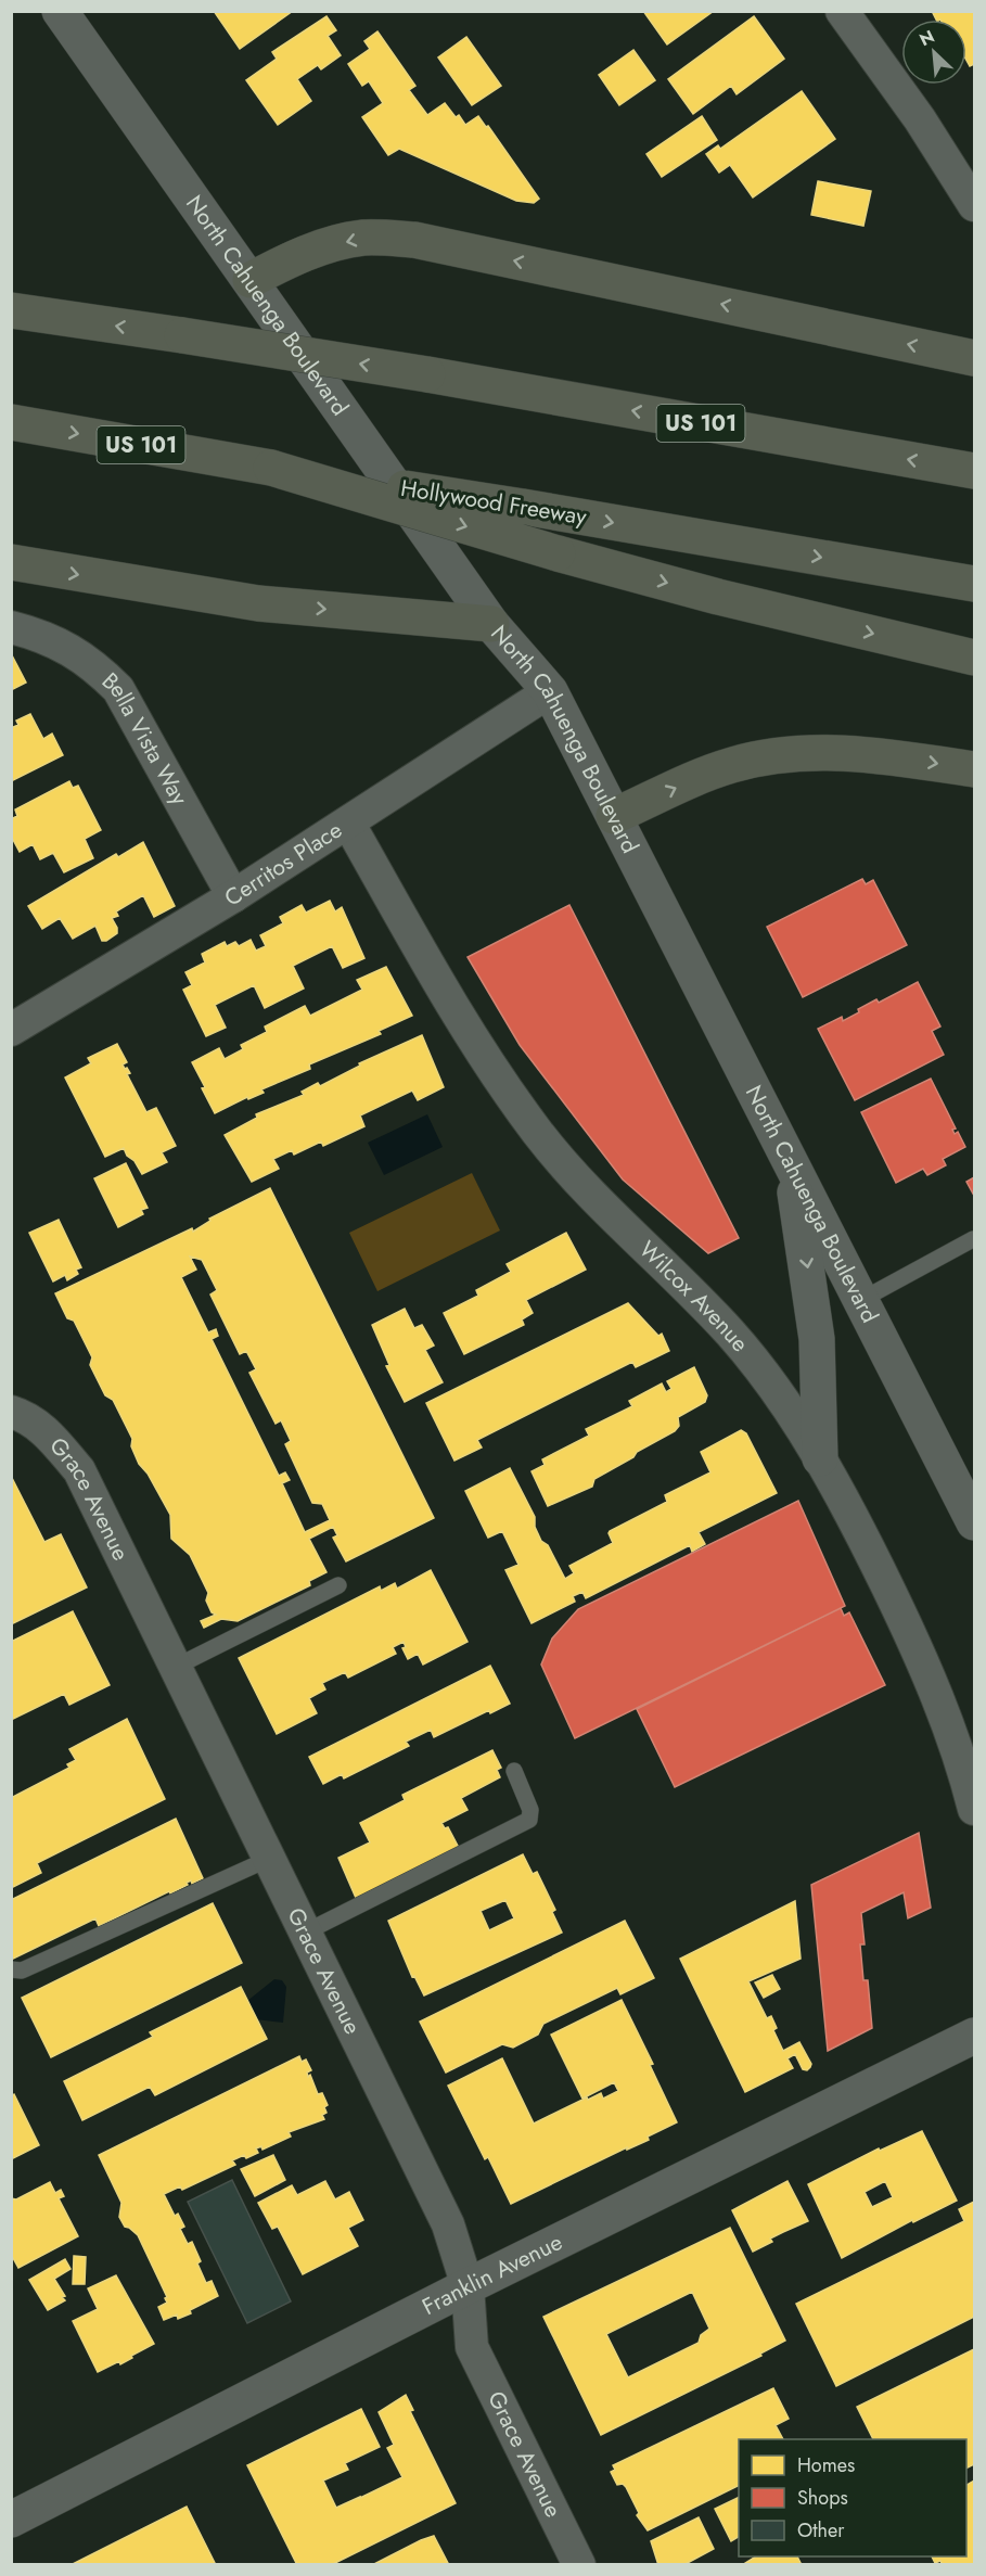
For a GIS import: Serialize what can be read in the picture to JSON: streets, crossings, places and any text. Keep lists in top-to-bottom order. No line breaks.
{"streets":{"highway":["US 101","Hollywood Freeway"],"main road":["North Cahuenga Boulevard","Franklin Avenue"],"street":["Bella Vista Way","Cerritos Place","Wilcox Avenue","Grace Avenue"]},"crossings":[["North Cahuenga Boulevard","Cerritos Place"],["Bella Vista Way","Cerritos Place"],["Cerritos Place","Wilcox Avenue"],["Grace Avenue","Franklin Avenue"]],"legend":["Homes","Shops","Other"],"north":"top left"}
